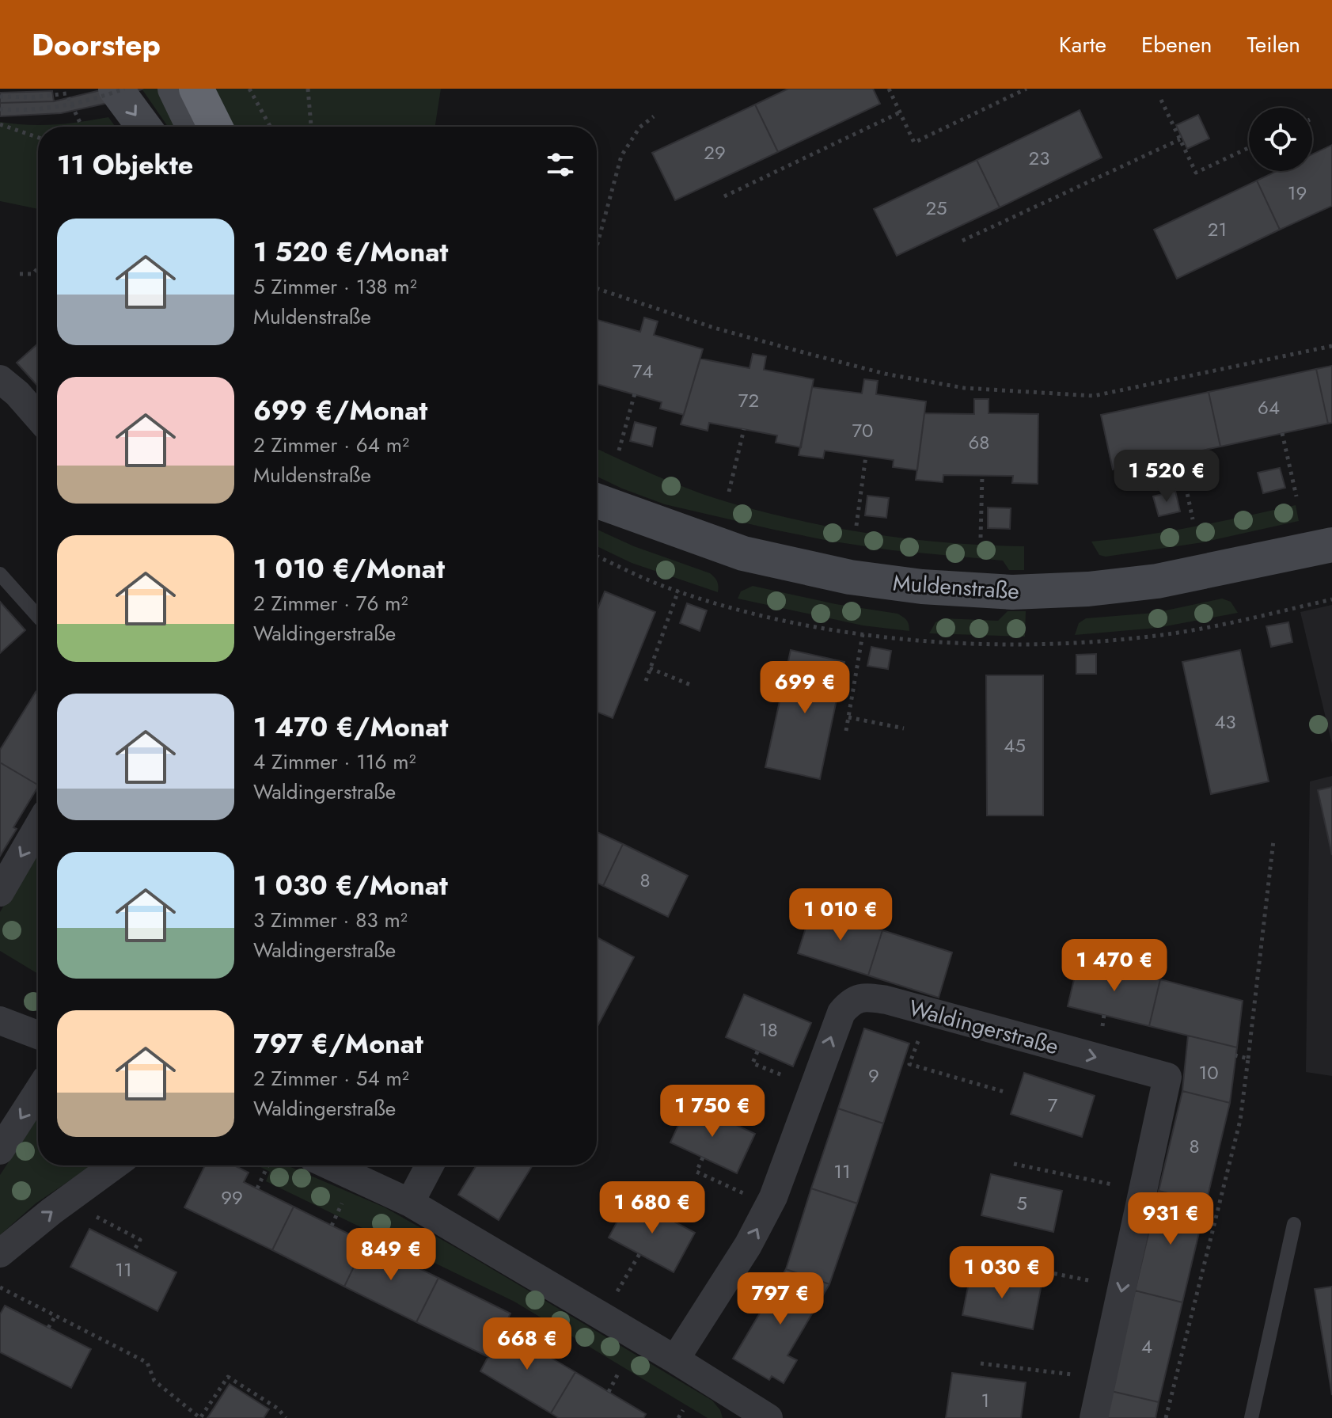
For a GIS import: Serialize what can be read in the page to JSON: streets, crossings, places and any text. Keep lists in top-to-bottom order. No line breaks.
{"streets":{"main road":["Muldenstraße"],"street":["Waldingerstraße"]},"house_numbers":["29","23","19","25","21","74","72","64","70","68","43","45","8","18","10","9","7","8","11","99","5","11","4","1"],"page":{"header":"Doorstep","nav":["Karte","Ebenen","Teilen"],"heading":"11 Objekte","list":[{"name":"1 520 €/Monat","note":"5 Zimmer · 138 m² · Muldenstraße"},{"name":"699 €/Monat","note":"2 Zimmer · 64 m² · Muldenstraße"},{"name":"1 010 €/Monat","note":"2 Zimmer · 76 m² · Waldingerstraße"},{"name":"1 470 €/Monat","note":"4 Zimmer · 116 m² · Waldingerstraße"},{"name":"1 030 €/Monat","note":"3 Zimmer · 83 m² · Waldingerstraße"},{"name":"797 €/Monat","note":"2 Zimmer · 54 m² · Waldingerstraße"}],"price":["1 520 €","699 €","1 010 €","1 470 €","1 750 €","1 680 €","931 €","849 €","1 030 €","797 €","668 €"]}}
